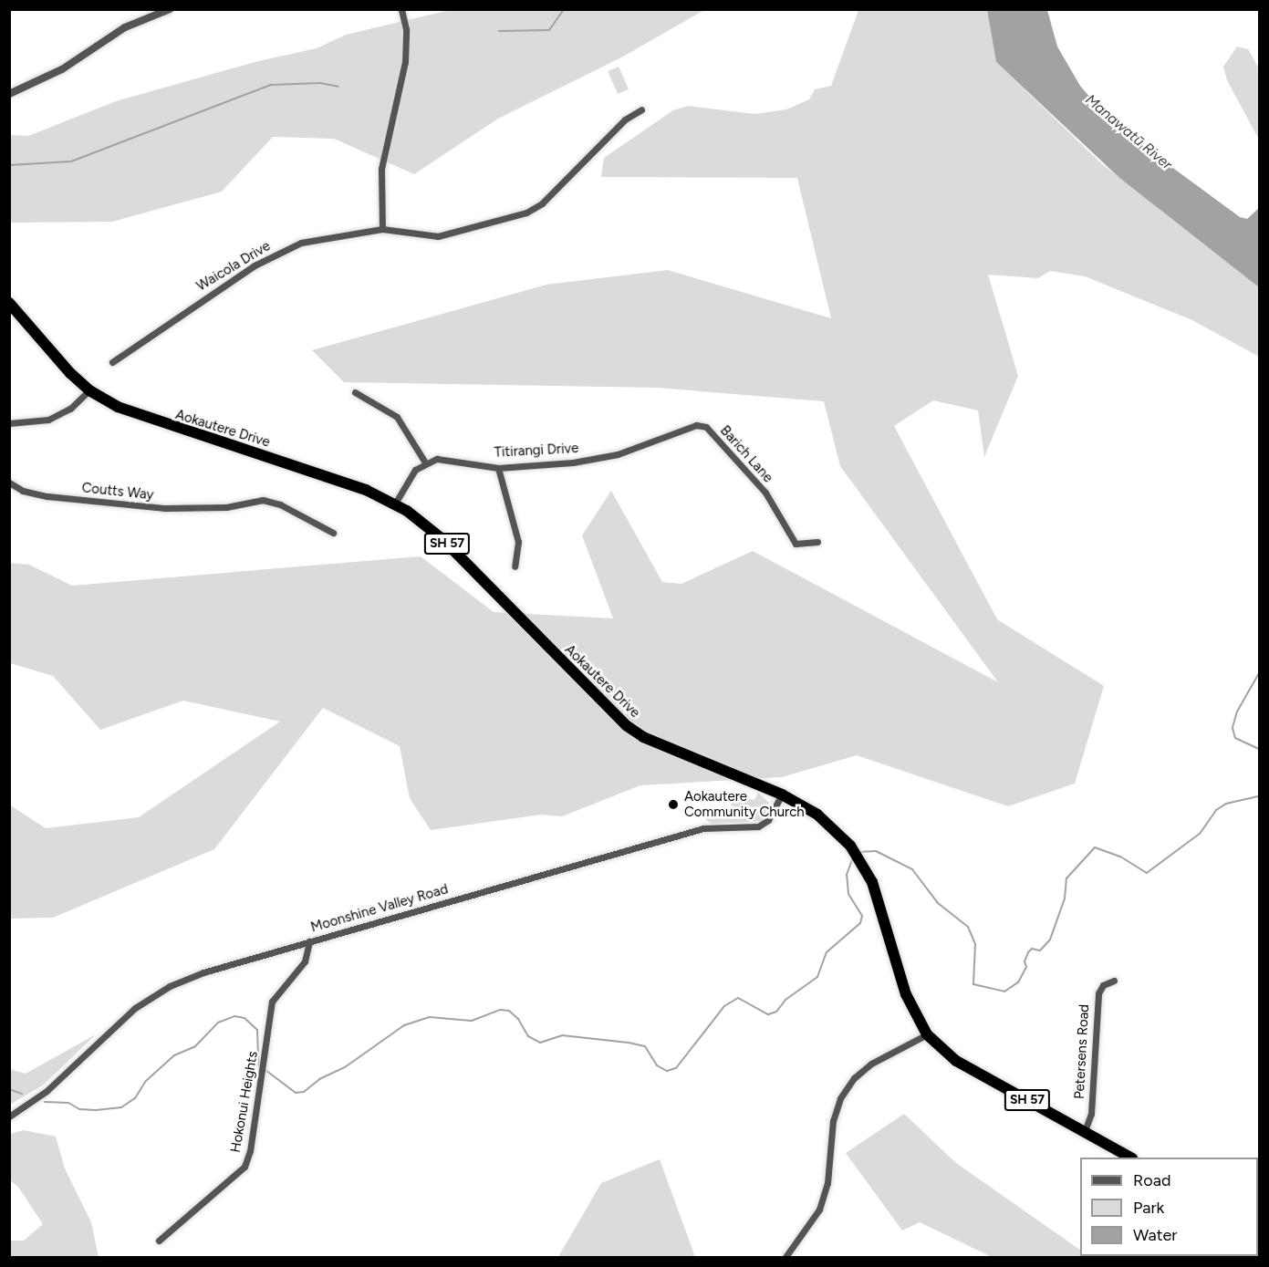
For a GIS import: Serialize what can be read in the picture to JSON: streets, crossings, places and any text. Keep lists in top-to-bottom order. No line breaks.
{"streets":{"highway":["Aokautere Drive","SH 57"],"street":["Waicola Drive","Titirangi Drive","Barich Lane","Coutts Way","Moonshine Valley Road","Petersens Road","Hokonui Heights"]},"crossings":[["Aokautere Drive","Moonshine Valley Road"],["Aokautere Drive","Petersens Road"],["Titirangi Drive","Barich Lane"],["Moonshine Valley Road","Hokonui Heights"]],"water":["Manawatū River"],"places":["Aokautere Community Church"],"legend":["Road","Park","Water"]}
